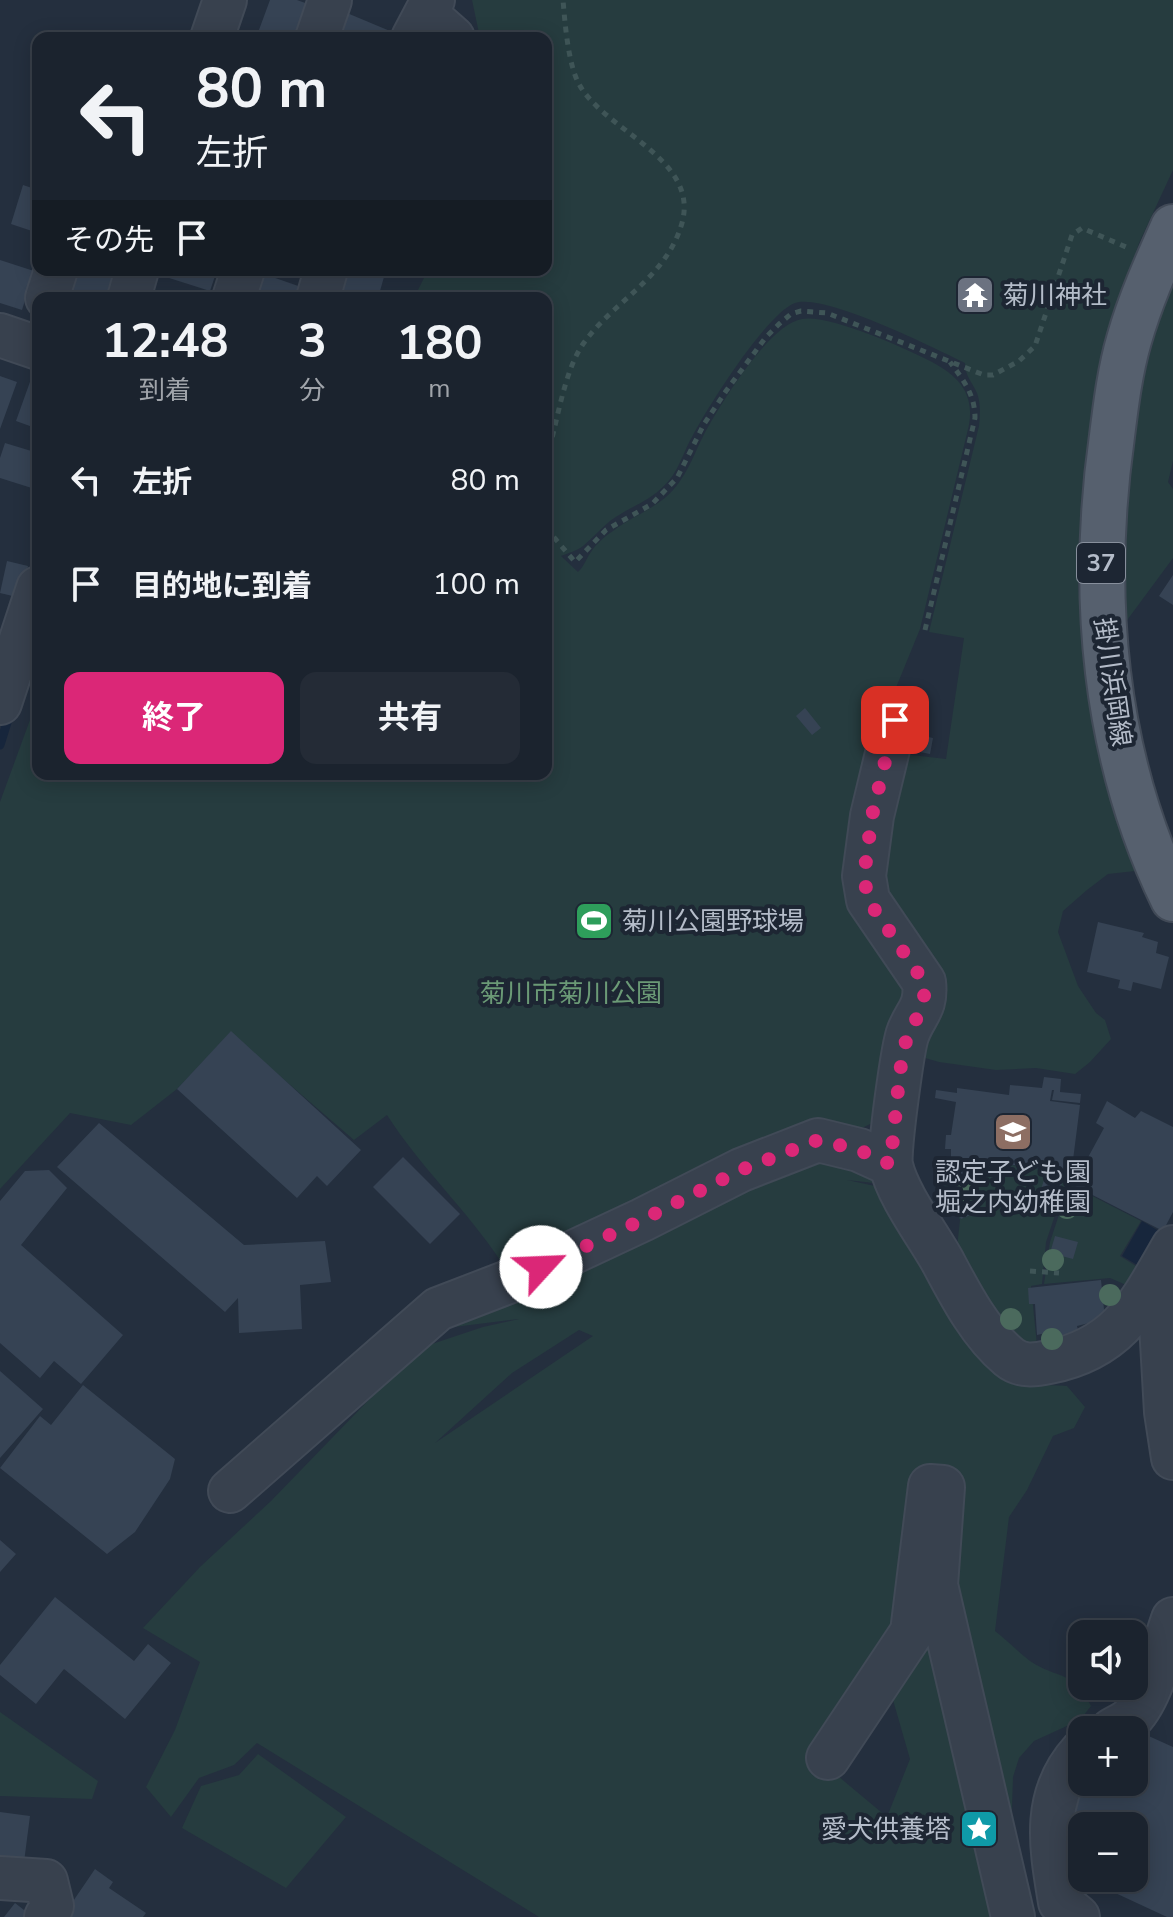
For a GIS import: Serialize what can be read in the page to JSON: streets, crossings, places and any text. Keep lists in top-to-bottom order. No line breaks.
{"streets":{"main road":["37","掛川浜岡線"]},"parks":["菊川市菊川公園"],"places":{"temple":["菊川神社"],"sports":["菊川公園野球場"],"school or university":["認定子ども園 堀之内幼稚園"],"place":["愛犬供養塔"]},"page":{"turn":["80 m","左折"],"then":"その先","eta":["12:48","到着","3","分","180","m"],"list":[{"name":"左折","value":"80 m"},{"name":"目的地に到着","value":"100 m"}],"buttons":["終了","共有"],"map_buttons":["+","−"]}}
